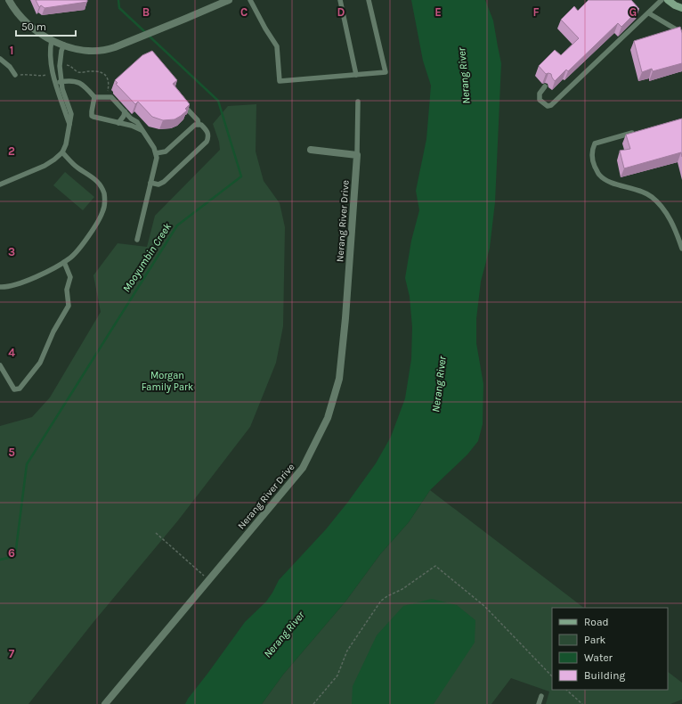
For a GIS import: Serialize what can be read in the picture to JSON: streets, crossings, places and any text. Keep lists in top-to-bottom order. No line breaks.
{"streets":{"street":["Nerang River Drive"]},"water":["Nerang River","Mooyumbin Creek"],"parks":["Morgan Family Park"],"legend":["Road","Park","Water","Building"],"scale_bar":"50 m","grid":{"columns":["B","C","D","E","F","G"],"rows":["1","2","3","4","5","6","7"]}}
